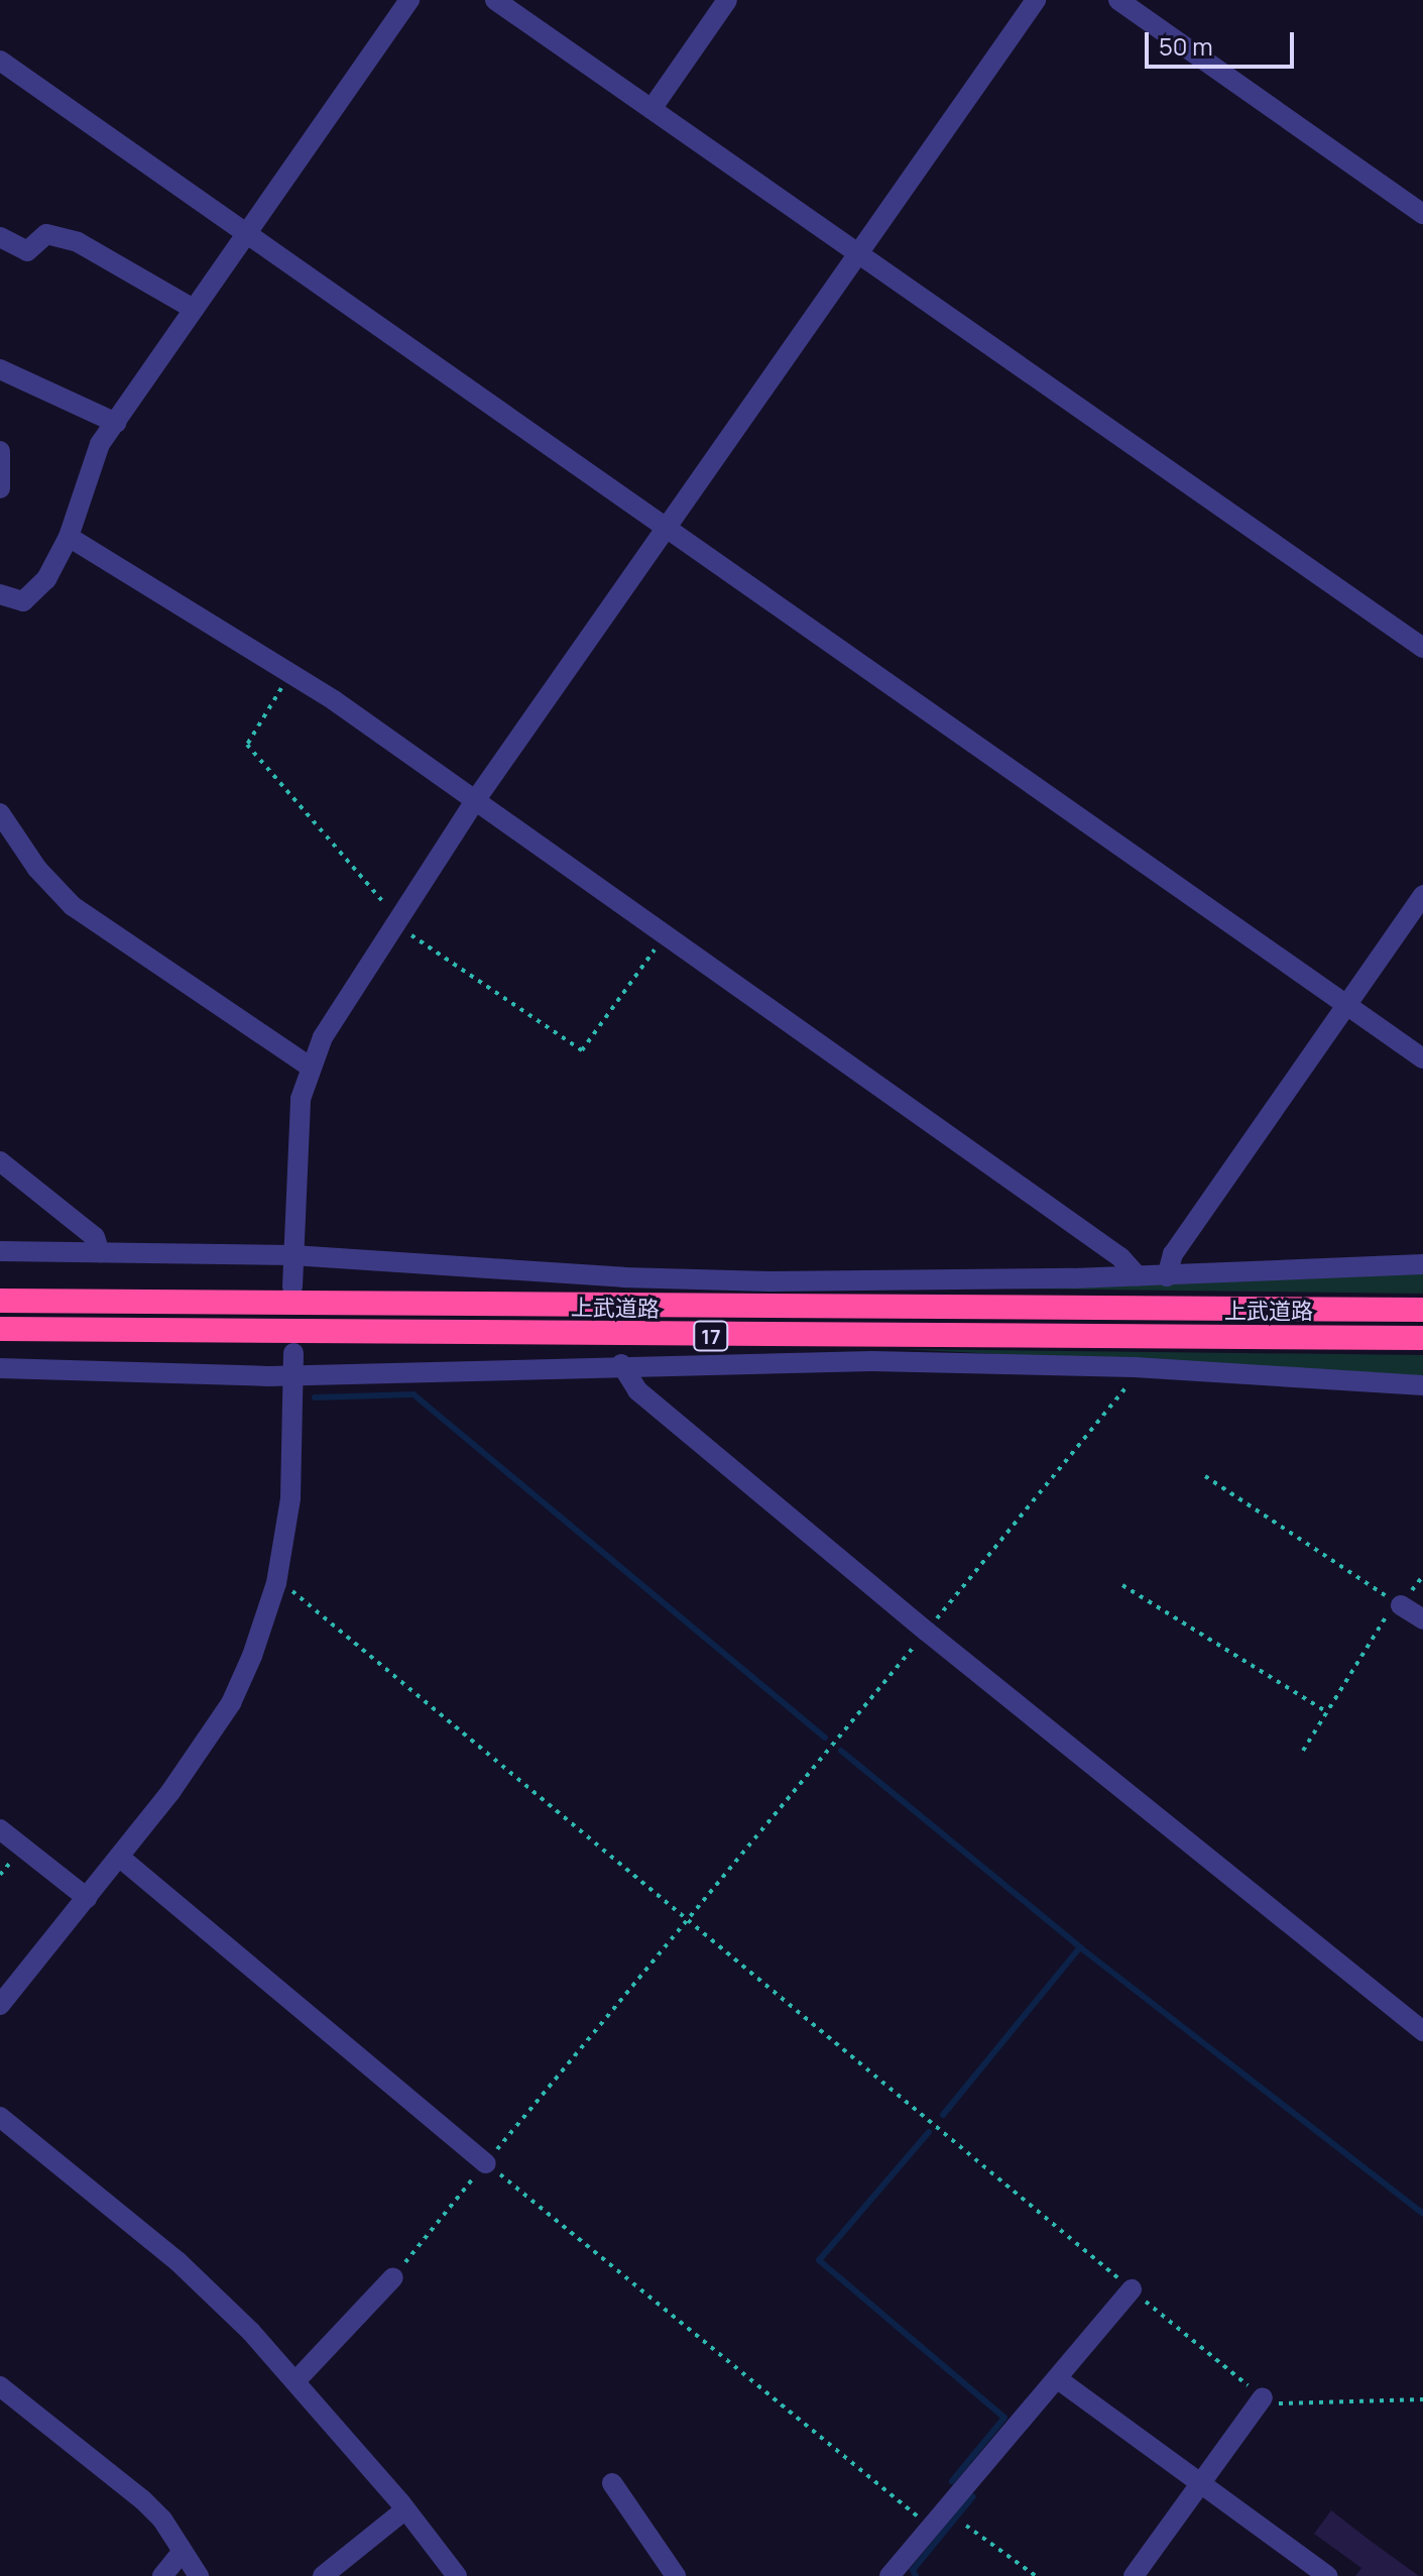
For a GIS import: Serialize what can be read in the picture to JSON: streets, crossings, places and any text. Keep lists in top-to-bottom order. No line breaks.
{"streets":{"highway":["上武道路","17"]},"scale_bar":"50 m"}
